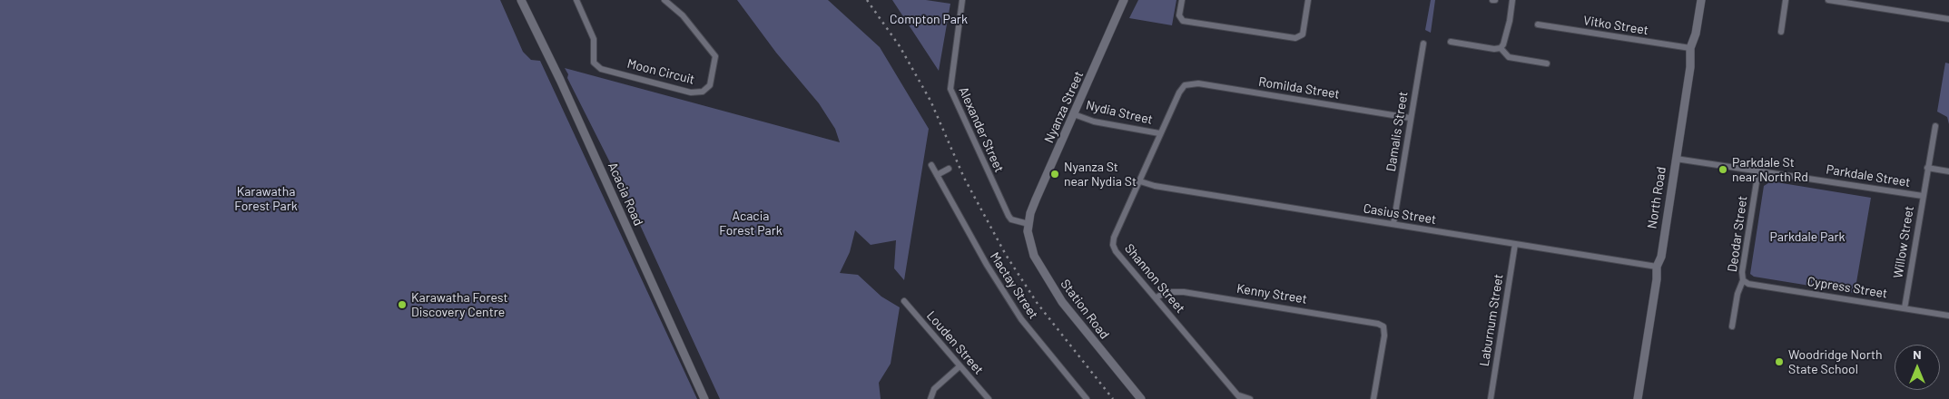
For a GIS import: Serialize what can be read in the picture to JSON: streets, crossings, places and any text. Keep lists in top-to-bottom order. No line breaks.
{"streets":{"street":["Vitko Street","Moon Circuit","Romilda Street","Nyanza Street","Nydia Street","Alexander Street","Damalis Street","Parkdale Street","Acacia Road","North Road","Casius Street","Deodar Street","Willow Street","Shannon Street","Mactay Street","Cypress Street","Kenny Street","Station Road","Laburnum Street","Louden Street"]},"crossings":[["Vitko Street","North Road"],["Romilda Street","Damalis Street"],["Romilda Street","Shannon Street"],["Nyanza Street","Nydia Street"],["Nyanza Street","Alexander Street"],["Nyanza Street","Station Road"],["Nydia Street","Shannon Street"],["Alexander Street","Station Road"],["Damalis Street","Casius Street"],["Parkdale Street","North Road"],["Parkdale Street","Deodar Street"],["Parkdale Street","Willow Street"],["North Road","Casius Street"],["Casius Street","Shannon Street"],["Casius Street","Laburnum Street"],["Deodar Street","Cypress Street"],["Willow Street","Cypress Street"],["Shannon Street","Kenny Street"]],"parks":["Compton Park","Karawatha Forest Park","Acacia Forest Park","Parkdale Park"],"places":["Parkdale St near North Rd","Nyanza St near Nydia St","Karawatha Forest Discovery Centre","Woodridge North State School"],"north":"top"}
